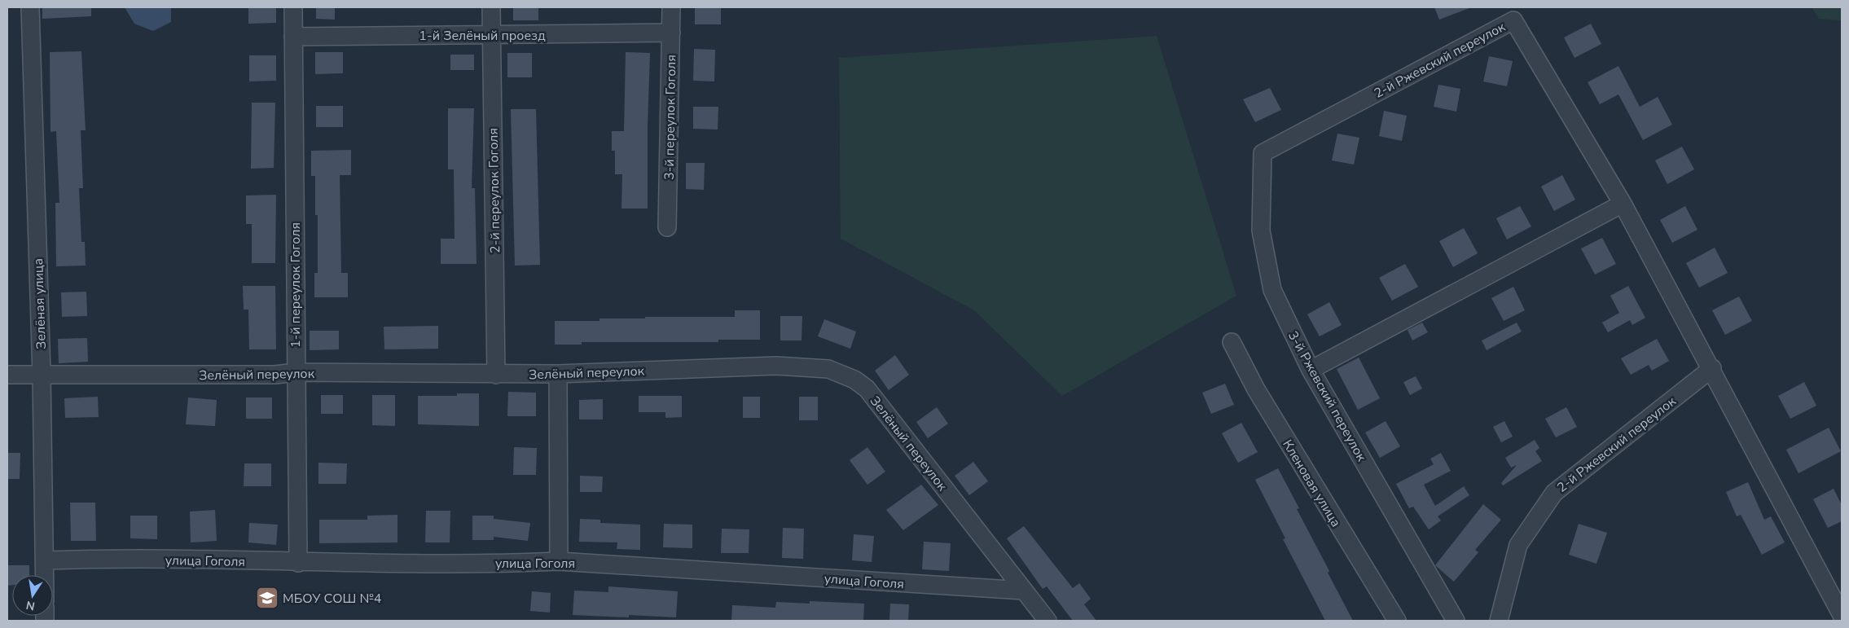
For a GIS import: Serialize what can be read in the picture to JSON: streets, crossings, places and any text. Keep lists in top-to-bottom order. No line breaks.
{"streets":{"street":["1-й Зелёный проезд","2-й Ржевский переулок","3-й переулок Гоголя","2-й переулок Гоголя","1-й переулок Гоголя","Зелёная улица","Зелёный переулок","3-й Ржевский переулок","Кленовая улица","улица Гоголя"]},"crossings":[["1-й Зелёный проезд","3-й переулок Гоголя"],["1-й Зелёный проезд","2-й переулок Гоголя"],["1-й Зелёный проезд","1-й переулок Гоголя"],["2-й Ржевский переулок","3-й Ржевский переулок"],["2-й переулок Гоголя","Зелёный переулок"],["1-й переулок Гоголя","Зелёный переулок"],["1-й переулок Гоголя","улица Гоголя"],["Зелёная улица","Зелёный переулок"],["Зелёная улица","улица Гоголя"],["Зелёный переулок","улица Гоголя"]],"places":{"school or university":["МБОУ СОШ №4"]},"north":"bottom"}
